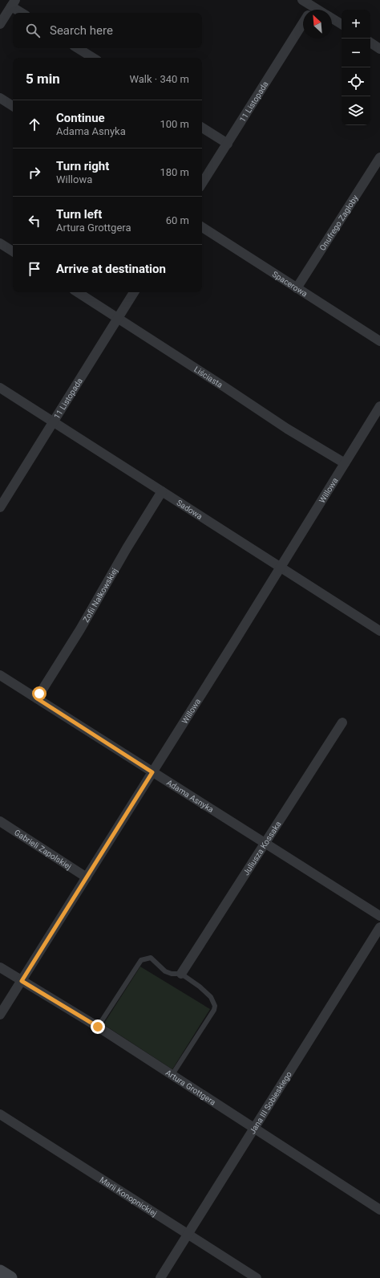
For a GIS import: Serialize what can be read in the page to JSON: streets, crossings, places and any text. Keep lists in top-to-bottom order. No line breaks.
{"streets":{"street":["11 Listopada","Onufrego Zagłoby","Spacerowa","Liściasta","Willowa","Sadowa","Zofii Nałkowskiej","Adama Asnyka","Juliusza Kossaka","Gabrieli Zapolskiej","Artura Grottgera","Jana III Sobieskiego","Marii Konopnickiej"]},"crossings":[["11 Listopada","Liściasta"],["11 Listopada","Sadowa"],["Onufrego Zagłoby","Spacerowa"],["Liściasta","Willowa"],["Willowa","Sadowa"],["Willowa","Adama Asnyka"],["Willowa","Gabrieli Zapolskiej"],["Willowa","Artura Grottgera"],["Sadowa","Zofii Nałkowskiej"],["Zofii Nałkowskiej","Adama Asnyka"],["Adama Asnyka","Juliusza Kossaka"],["Artura Grottgera","Jana III Sobieskiego"],["Jana III Sobieskiego","Marii Konopnickiej"]],"north":"top left","page":{"map_buttons":["+","−"],"search":"Search here","heading":["5 min","Walk · 340 m"],"list":[["Continue","Adama Asnyka","100 m"],["Turn right","Willowa","180 m"],["Turn left","Artura Grottgera","60 m"],"Arrive at destination"]}}
